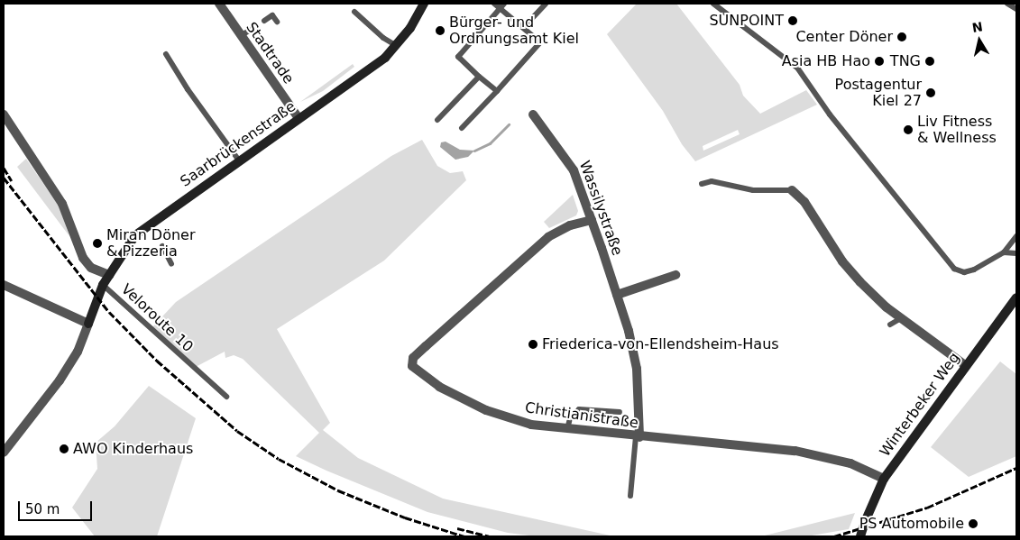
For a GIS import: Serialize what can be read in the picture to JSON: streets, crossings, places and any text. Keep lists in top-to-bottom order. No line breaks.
{"streets":{"street":["Stadtrade","Saarbrückenstraße","Wassilystraße","Winterbeker Weg","Christianistraße"],"lane":["Veloroute 10"]},"crossings":[["Stadtrade","Saarbrückenstraße"],["Saarbrückenstraße","Veloroute 10"],["Wassilystraße","Christianistraße"],["Winterbeker Weg","Christianistraße"]],"places":["SUNPOINT","Bürger- und Ordnungsamt Kiel","Center Döner","Asia HB Hao","TNG","Postagentur Kiel 27","Liv Fitness & Wellness","Miran Döner & Pizzeria","Friederica-von-Ellendsheim-Haus","AWO Kinderhaus","PS Automobile"],"scale_bar":"50 m","north":"top"}
